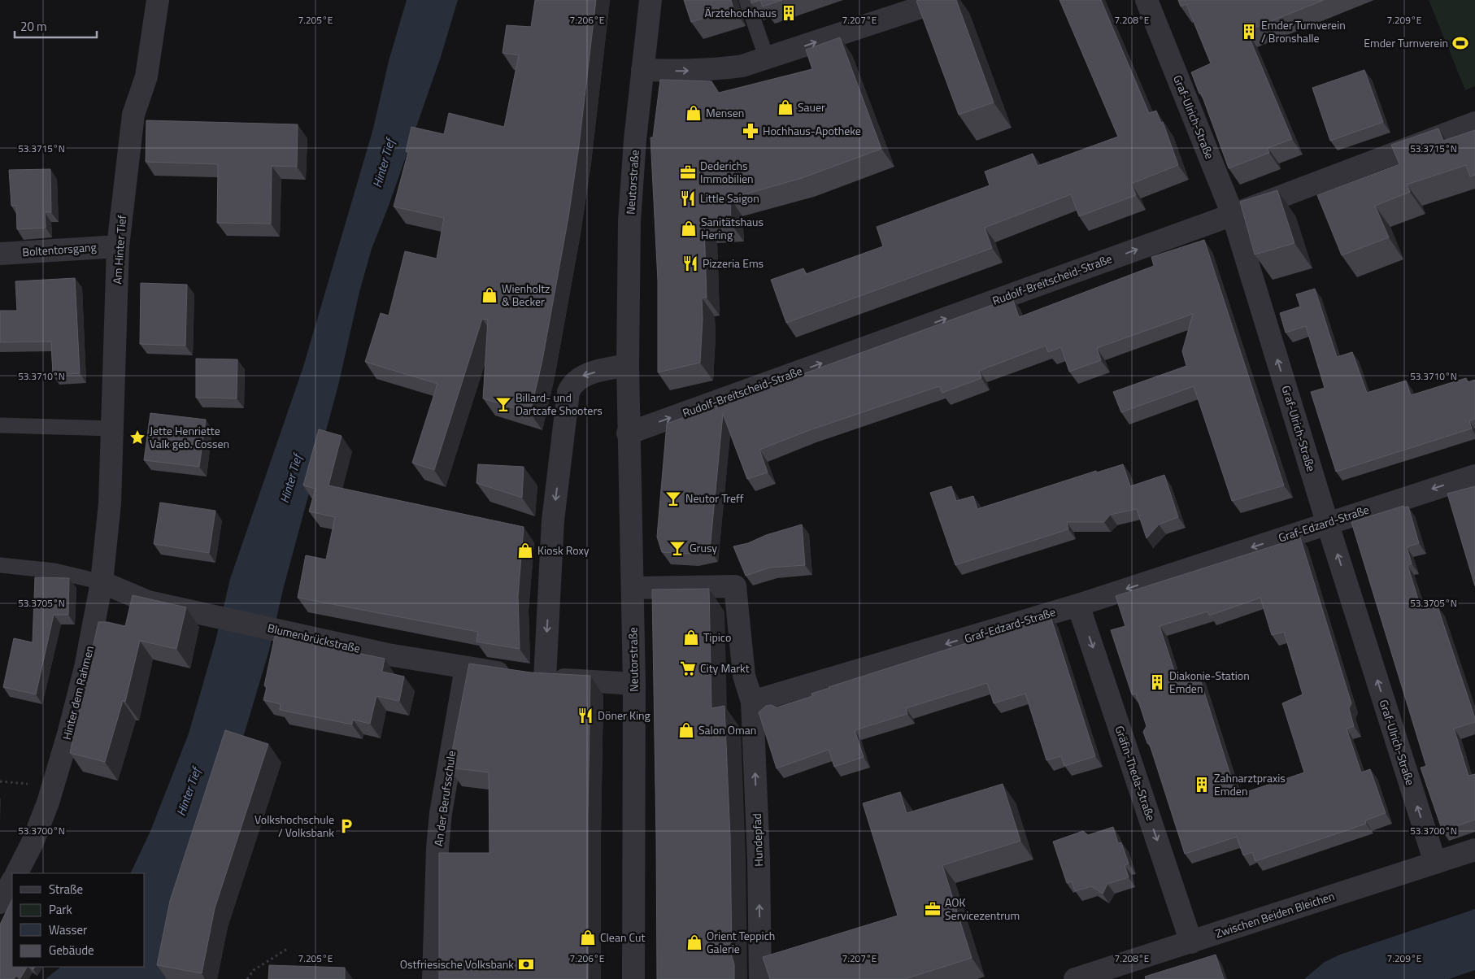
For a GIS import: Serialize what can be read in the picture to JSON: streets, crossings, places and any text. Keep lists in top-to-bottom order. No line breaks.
{"streets":{"street":["Graf-Ulrich-Straße","Neutorstraße","Boltentorsgang","Am Hinter Tief","Rudolf-Breitscheid-Straße","Graf-Edzard-Straße","Blumenbrückstraße","Hinter dem Rahmen","Gräfin-Theda-Straße","An der Berufsschule","Hundepfad","Zwischen Beiden Bleichen"]},"crossings":[["Graf-Ulrich-Straße","Rudolf-Breitscheid-Straße"],["Graf-Ulrich-Straße","Graf-Edzard-Straße"],["Graf-Ulrich-Straße","Zwischen Beiden Bleichen"],["Neutorstraße","Rudolf-Breitscheid-Straße"],["Neutorstraße","Blumenbrückstraße"],["Boltentorsgang","Am Hinter Tief"],["Am Hinter Tief","Hinter dem Rahmen"],["Graf-Edzard-Straße","Gräfin-Theda-Straße"],["Graf-Edzard-Straße","Hundepfad"],["Blumenbrückstraße","Hinter dem Rahmen"],["Blumenbrückstraße","An der Berufsschule"],["Gräfin-Theda-Straße","Zwischen Beiden Bleichen"]],"one_way":["Graf-Ulrich-Straße","Rudolf-Breitscheid-Straße","Graf-Edzard-Straße","Gräfin-Theda-Straße","Hundepfad"],"water":["Hinter Tief"],"places":{"building":["Ärztehochhaus","Emder Turnverein / Bronshalle","Diakonie-Station Emden","Zahnarztpraxis Emden"],"sports":["Emder Turnverein"],"shop":["Sauer","Mensen","Sanitätshaus Hering","Wienholtz & Becker","Kiosk Roxy","Tipico","Salon Oman","Clean Cut","Orient Teppich Galerie"],"pharmacy":["Hochhaus-Apotheke"],"office":["Dederichs Immobilien","AOK Servicezentrum"],"restaurant":["Little Saigon","Pizzeria Ems","Döner King"],"bar":["Billard- und Dartcafe Shooters","Neutor Treff","Grusy"],"place":["Jette Henriette Valk geb. Cossen"],"supermarket":["City Markt"],"parking":["Volkshochschule / Volksbank"],"bank":["Ostfriesische Volksbank"]},"legend":["Straße","Park","Wasser","Gebäude"],"scale_bar":"20 m","coordinates":["7.205°E","7.206°E","7.207°E","7.208°E","7.209°E","53.3715°N","53.3710°N","53.3705°N","53.3700°N"]}
